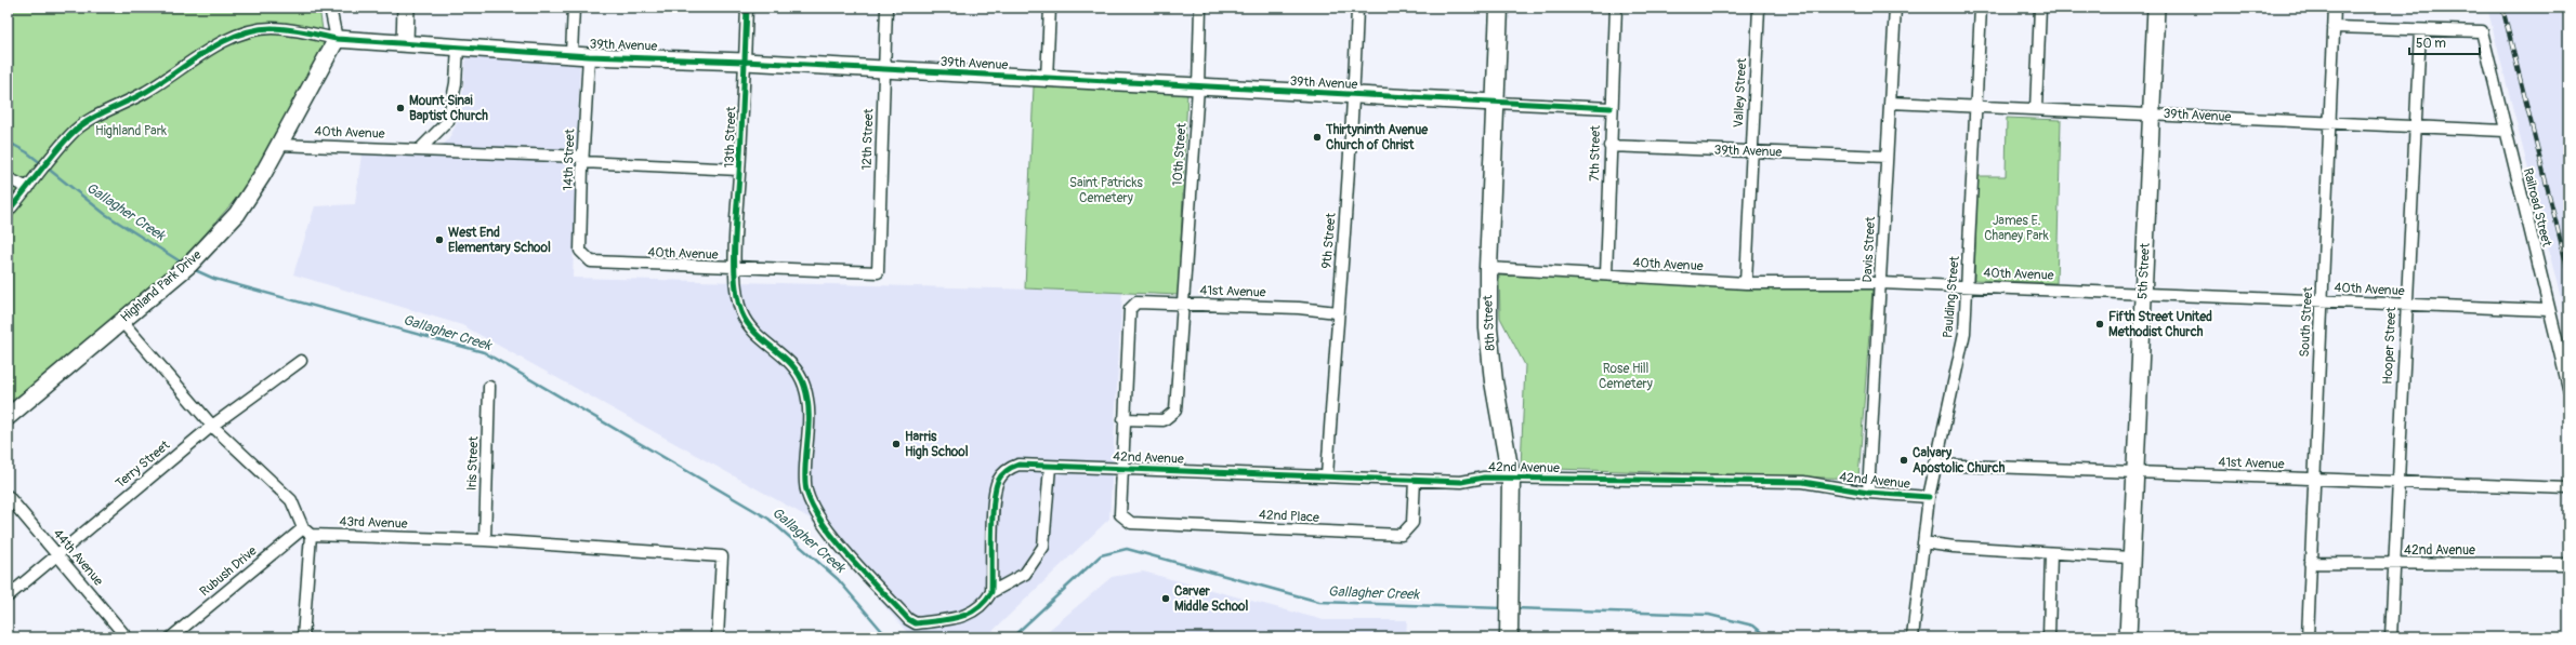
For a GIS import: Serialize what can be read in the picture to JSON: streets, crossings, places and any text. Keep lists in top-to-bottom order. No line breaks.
{"streets":{"main road":["8th Street"],"street":["39th Avenue","Valley Street","40th Avenue","13th Street","12th Street","7th Street","10th Street","14th Street","Railroad Street","9th Street","Davis Street","5th Street","Highland Park Drive","41st Avenue","Paulding Street","South Street","Hooper Street","42nd Avenue","Iris Street","Terry Street","42nd Place","43rd Avenue","44th Avenue","Rubush Drive"]},"crossings":[["39th Avenue","Valley Street"],["39th Avenue","13th Street"],["39th Avenue","12th Street"],["39th Avenue","7th Street"],["39th Avenue","10th Street"],["39th Avenue","14th Street"],["39th Avenue","Railroad Street"],["39th Avenue","9th Street"],["39th Avenue","Davis Street"],["39th Avenue","5th Street"],["39th Avenue","Highland Park Drive"],["39th Avenue","Paulding Street"],["39th Avenue","South Street"],["39th Avenue","8th Street"],["39th Avenue","Hooper Street"],["Valley Street","40th Avenue"],["40th Avenue","13th Street"],["40th Avenue","12th Street"],["40th Avenue","7th Street"],["40th Avenue","14th Street"],["40th Avenue","Railroad Street"],["40th Avenue","Davis Street"],["40th Avenue","5th Street"],["40th Avenue","Highland Park Drive"],["40th Avenue","Paulding Street"],["40th Avenue","South Street"],["40th Avenue","8th Street"],["40th Avenue","Hooper Street"],["10th Street","41st Avenue"],["Railroad Street","Hooper Street"],["9th Street","41st Avenue"],["9th Street","42nd Avenue"],["Davis Street","42nd Avenue"],["5th Street","41st Avenue"],["41st Avenue","Paulding Street"],["41st Avenue","South Street"],["41st Avenue","Hooper Street"],["Paulding Street","42nd Avenue"],["South Street","42nd Avenue"],["8th Street","42nd Avenue"],["Hooper Street","42nd Avenue"],["42nd Avenue","42nd Place"],["Iris Street","43rd Avenue"],["Terry Street","44th Avenue"],["43rd Avenue","Rubush Drive"]],"water":["Gallagher Creek"],"parks":["Highland Park","Saint Patricks Cemetery","James E. Chaney Park","Rose Hill Cemetery"],"places":["Mount Sinai Baptist Church","Thirtyninth Avenue Church of Christ","West End Elementary School","Fifth Street United Methodist Church","Harris High School","Calvary Apostolic Church","Carver Middle School"],"scale_bar":"50 m"}
